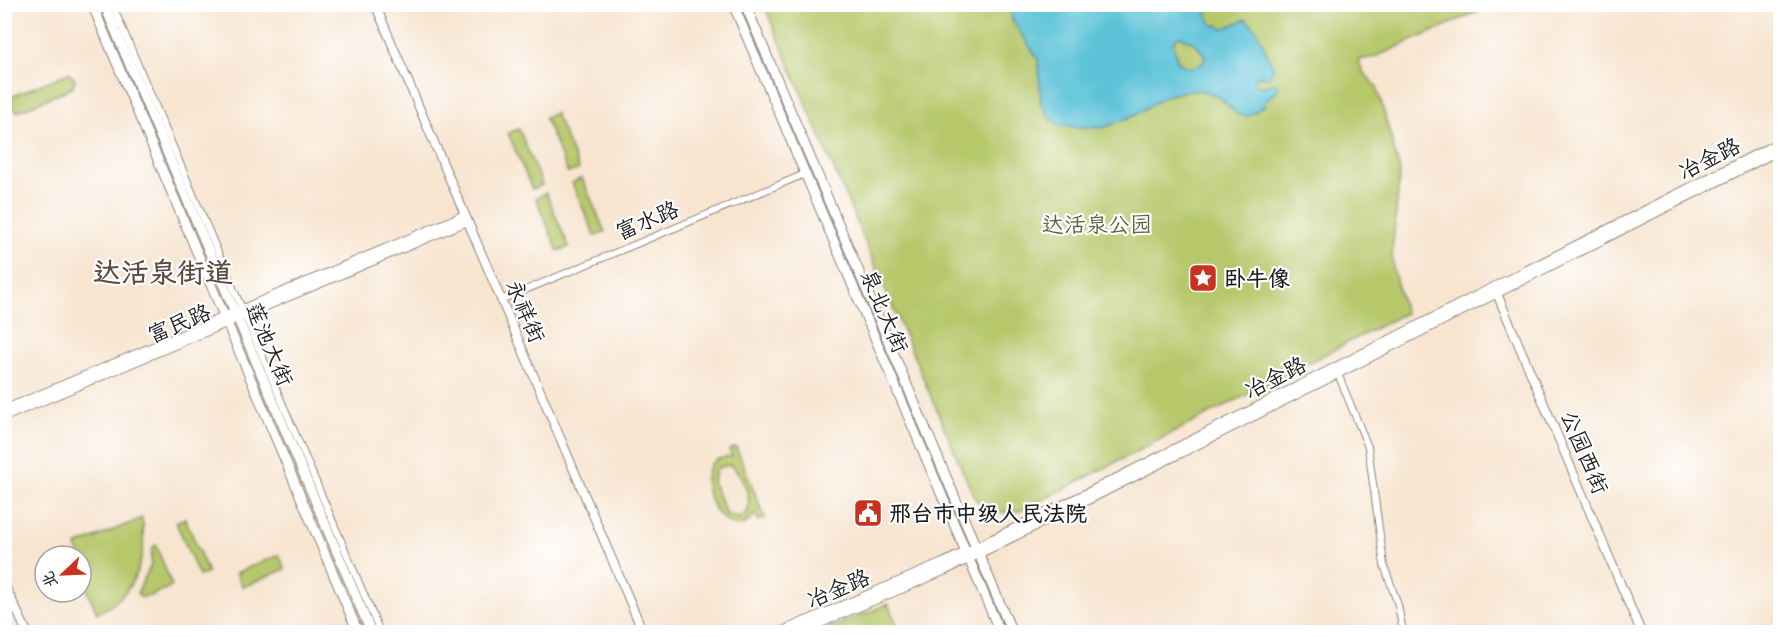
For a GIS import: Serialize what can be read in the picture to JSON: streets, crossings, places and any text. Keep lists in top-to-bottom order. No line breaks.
{"streets":{"main road":["泉北大街","莲池大街"],"street":["冶金路","富水路","永祥街","富民路","公园西街"]},"crossings":[["冶金路","泉北大街"],["冶金路","公园西街"],["富水路","永祥街"],["富水路","泉北大街"],["永祥街","富民路"],["富民路","莲池大街"]],"districts":["达活泉街道"],"parks":["达活泉公园"],"places":{"place":["卧牛像"],"public building":["邢台市中级人民法院"]},"north":"bottom left"}
